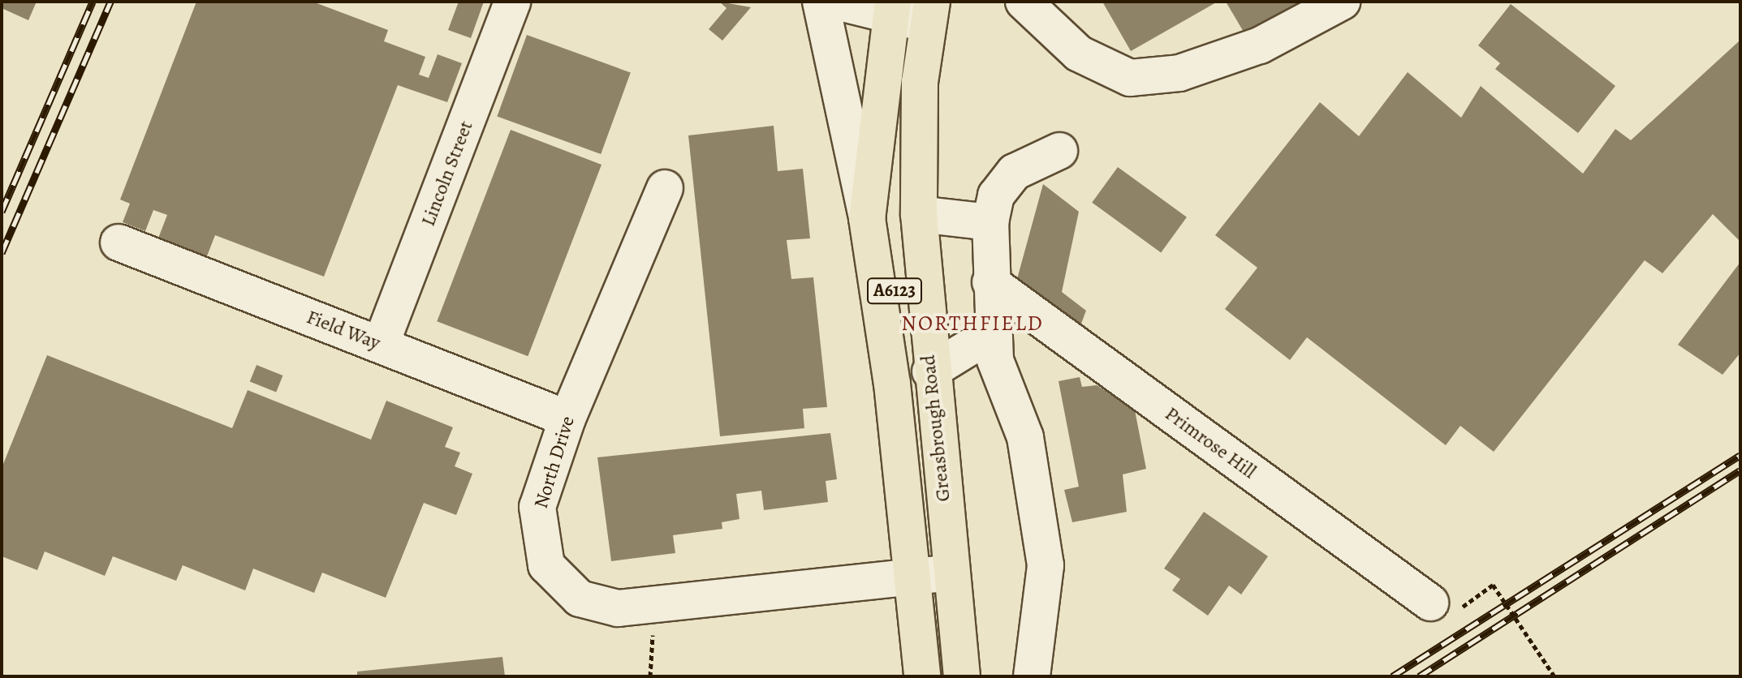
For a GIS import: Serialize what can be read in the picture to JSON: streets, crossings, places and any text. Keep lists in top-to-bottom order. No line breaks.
{"streets":{"main road":["A6123","Greasbrough Road"],"street":["Lincoln Street","Field Way","Primrose Hill","North Drive"]},"crossings":[["Lincoln Street","Field Way"],["A6123","Greasbrough Road"],["Field Way","North Drive"],["Greasbrough Road","North Drive"]],"districts":["NORTHFIELD"]}
